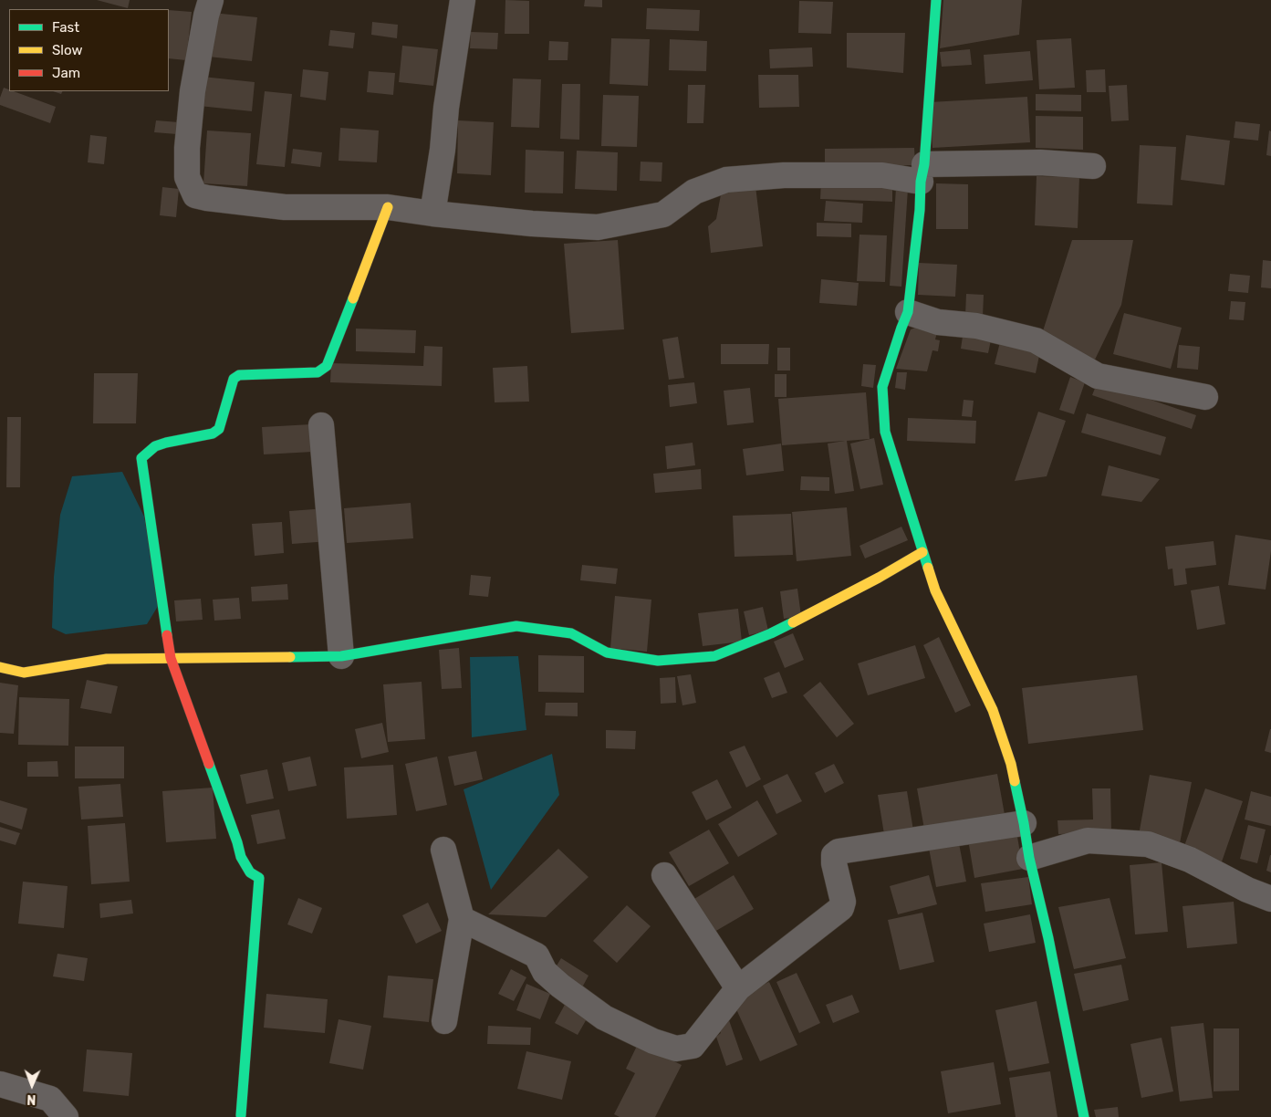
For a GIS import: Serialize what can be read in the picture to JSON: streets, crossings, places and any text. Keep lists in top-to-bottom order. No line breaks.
{"legend":["Fast","Slow","Jam"],"north":"bottom"}
